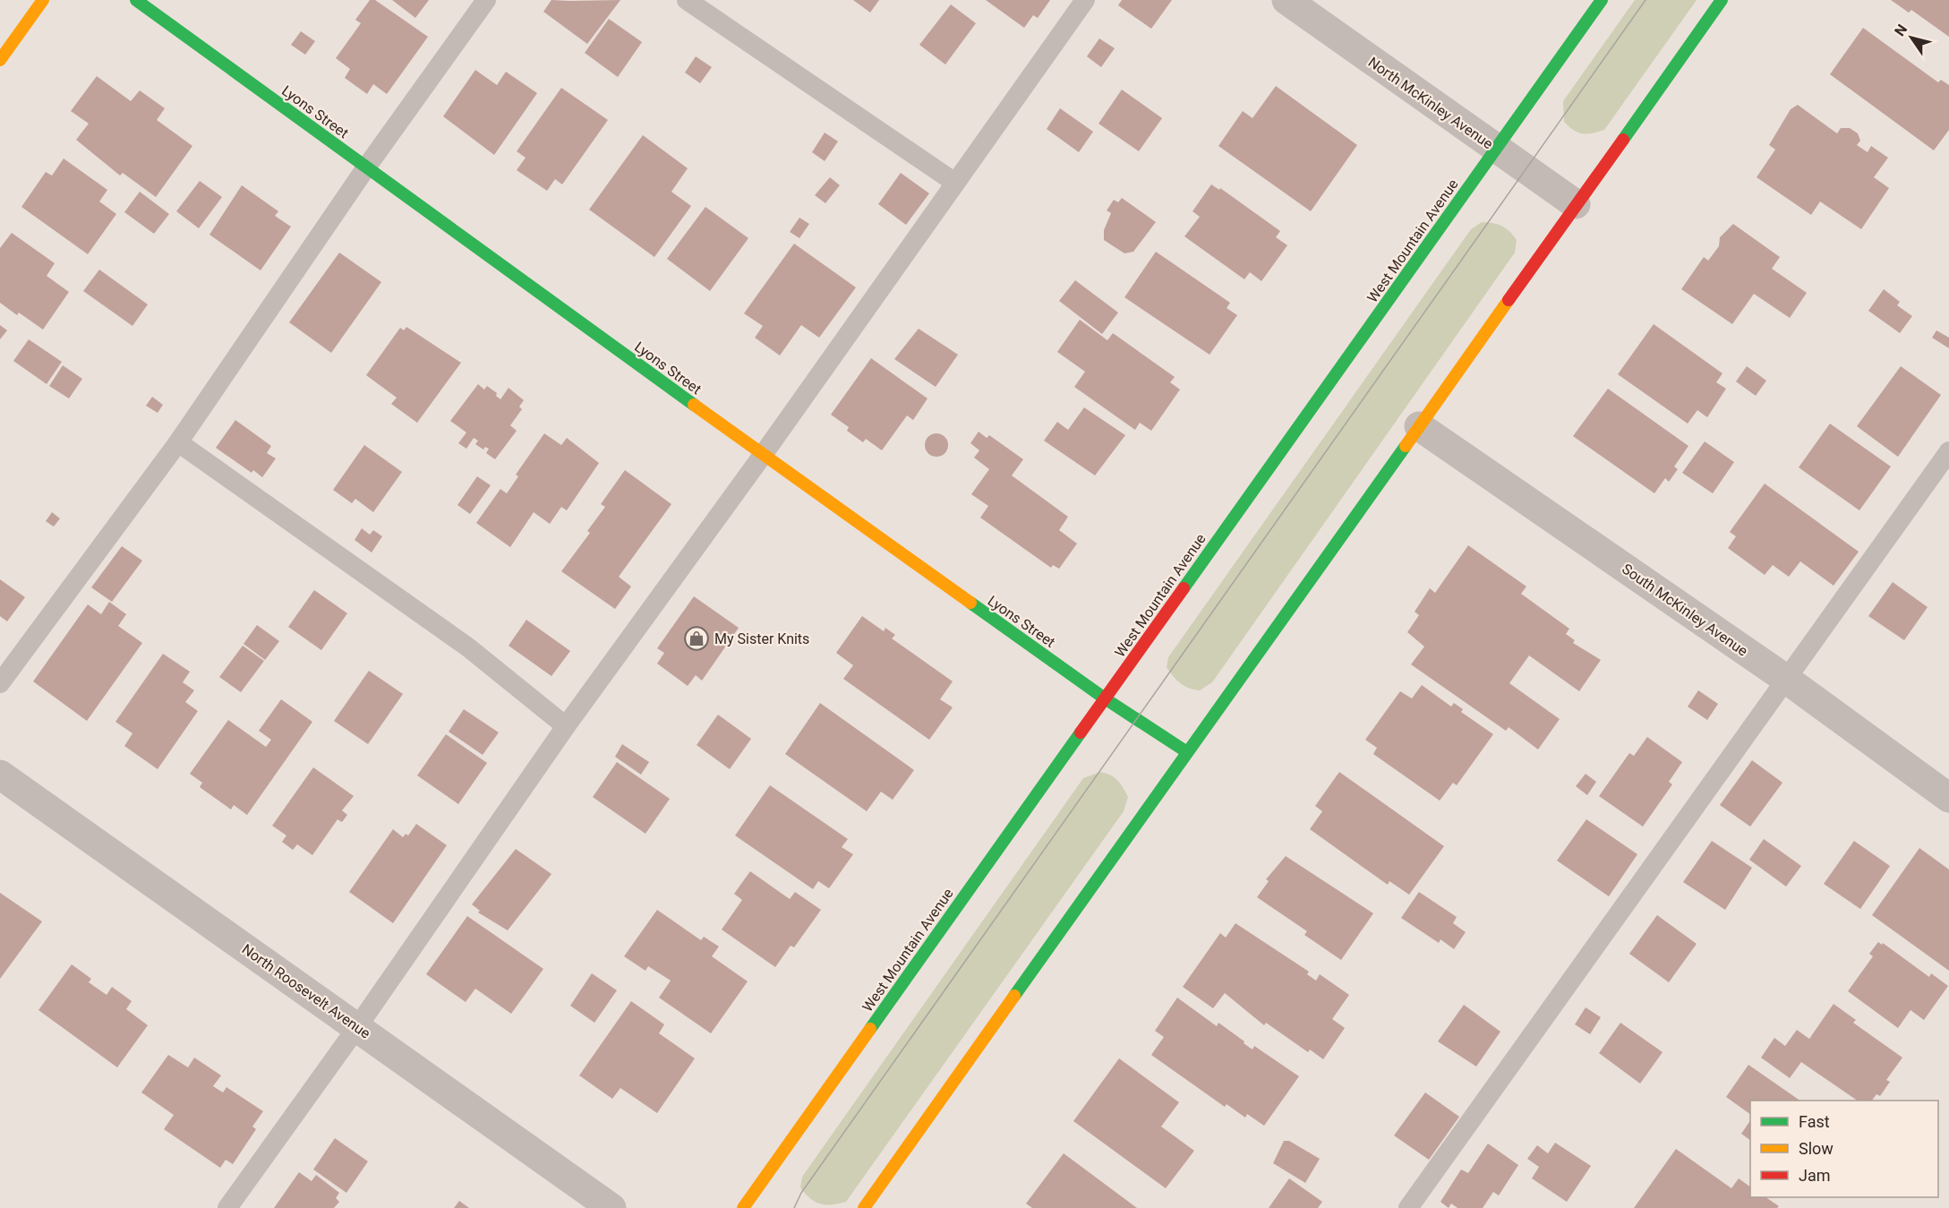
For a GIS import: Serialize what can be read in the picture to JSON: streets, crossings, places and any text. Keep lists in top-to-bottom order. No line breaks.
{"streets":{"street":["North McKinley Avenue","Lyons Street","West Mountain Avenue","South McKinley Avenue","North Roosevelt Avenue"]},"crossings":[["North McKinley Avenue","West Mountain Avenue"],["Lyons Street","West Mountain Avenue"]],"places":{"shop":["My Sister Knits"]},"legend":["Fast","Slow","Jam"],"north":"top left"}
